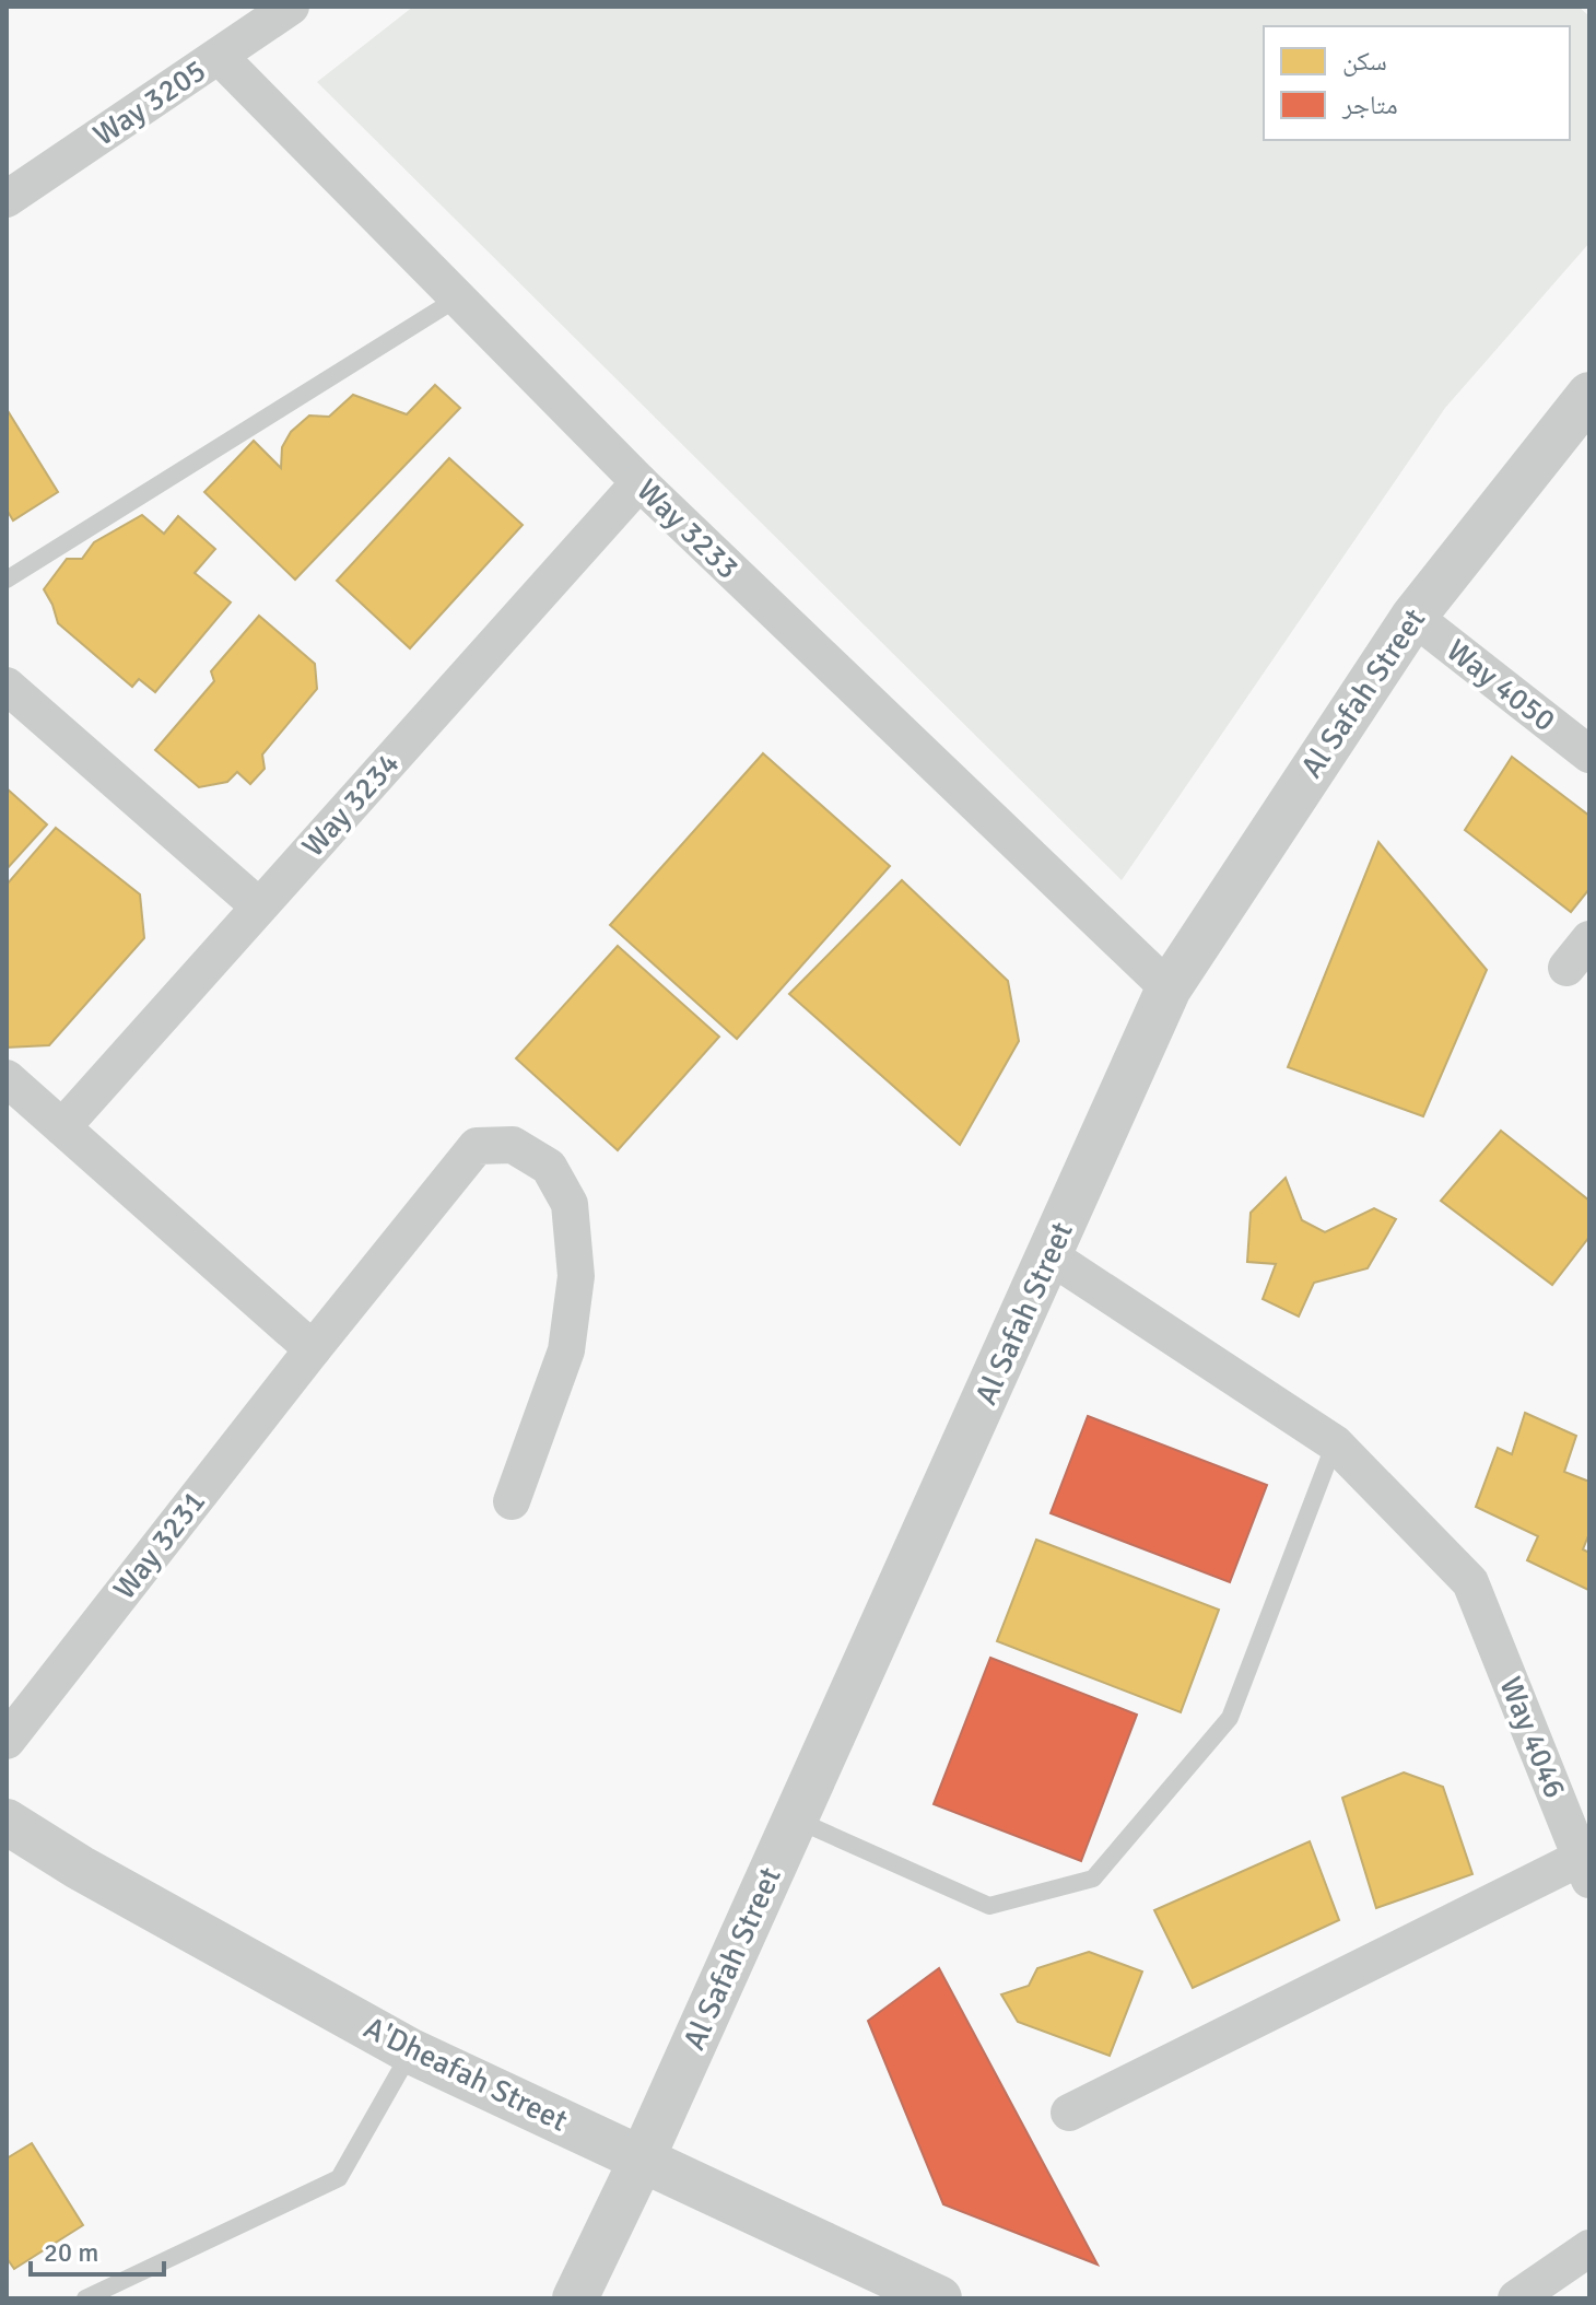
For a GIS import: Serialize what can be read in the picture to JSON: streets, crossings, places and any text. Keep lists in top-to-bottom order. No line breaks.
{"streets":{"street":["Way 3205","Way 3233","Way 4050","Al Safah Street","Way 3234","Way 3231","Way 4046","A'Dheafah Street"]},"crossings":[["Way 3205","Way 3233"],["Way 3233","Al Safah Street"],["Way 3233","Way 3234"],["Way 4050","Al Safah Street"],["Al Safah Street","Way 4046"],["Al Safah Street","A'Dheafah Street"]],"legend":["سكن","متاجر"],"scale_bar":"20 m"}
